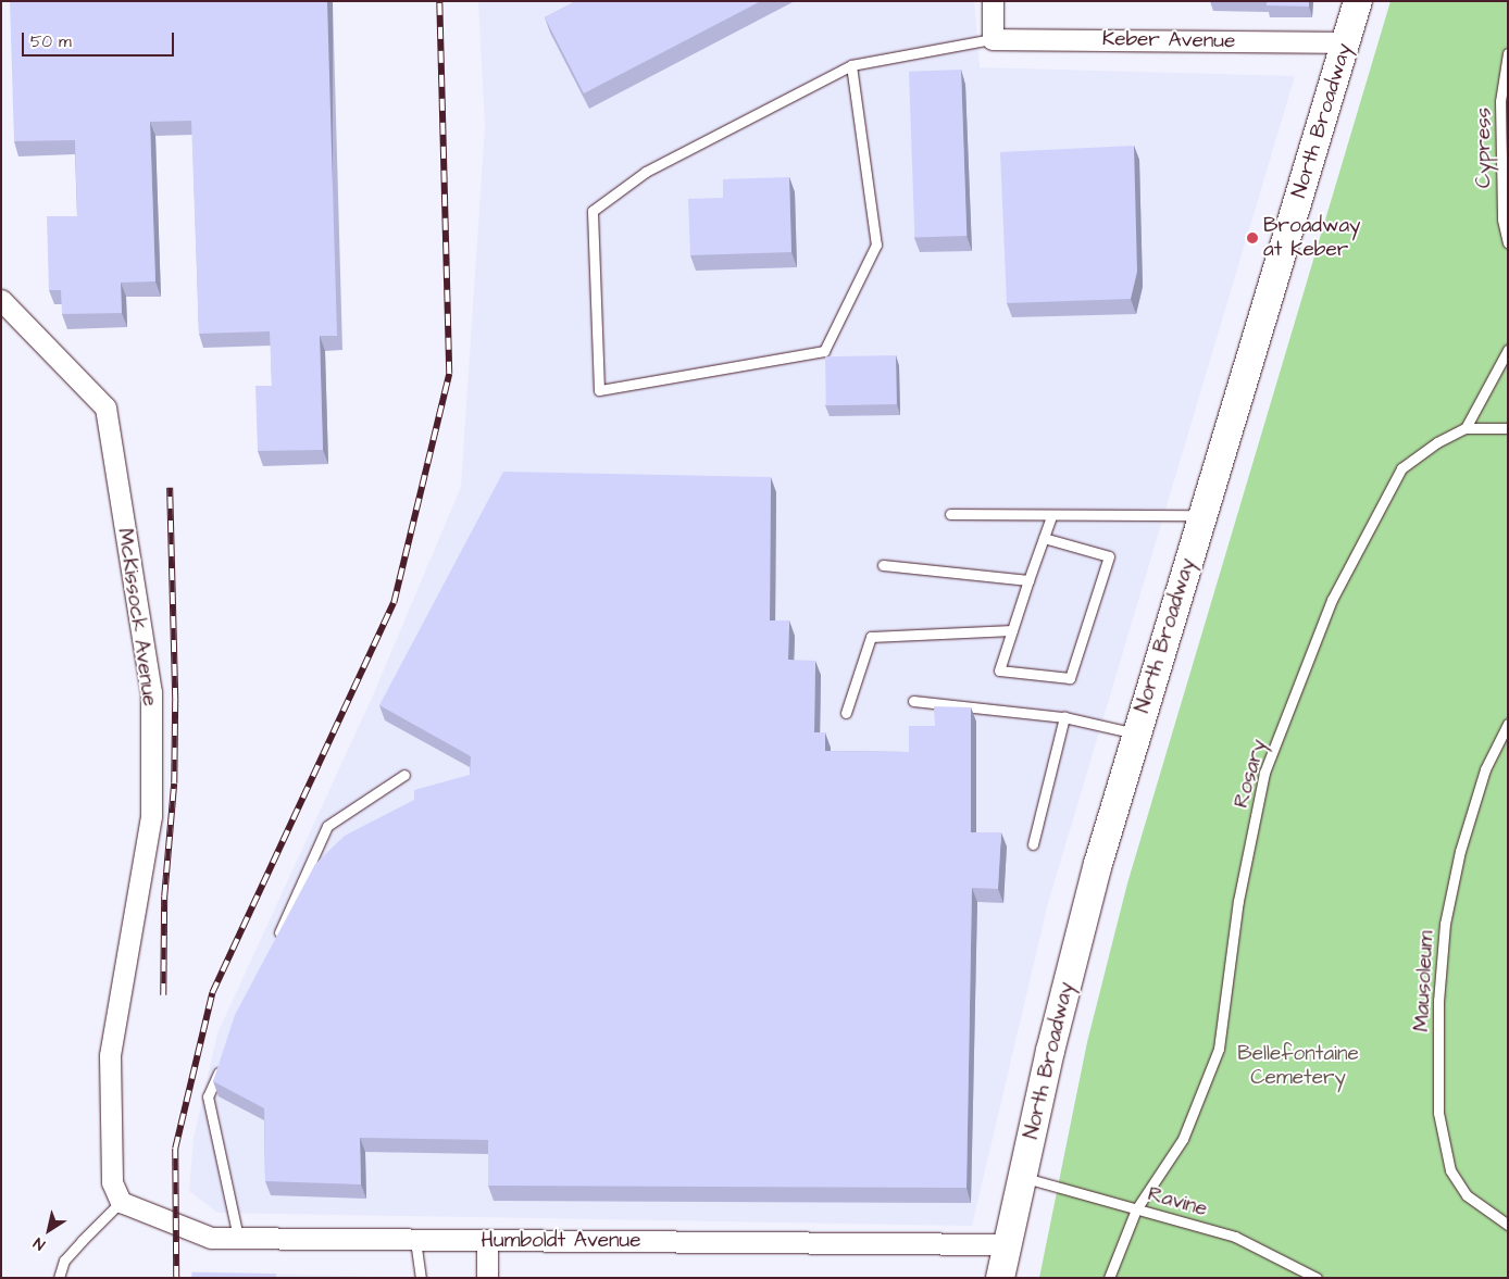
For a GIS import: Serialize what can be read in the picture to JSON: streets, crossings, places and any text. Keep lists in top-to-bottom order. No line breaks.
{"streets":{"main road":["North Broadway"],"street":["Keber Avenue","McKissock Avenue","Humboldt Avenue"],"lane":["Cypress","Rosary","Mausoleum","Ravine"]},"crossings":[["Keber Avenue","North Broadway"],["North Broadway","Ravine"],["North Broadway","Humboldt Avenue"],["McKissock Avenue","Humboldt Avenue"],["Rosary","Ravine"]],"parks":["Bellefontaine Cemetery"],"places":["Broadway at Keber"],"scale_bar":"50 m","north":"bottom left"}
